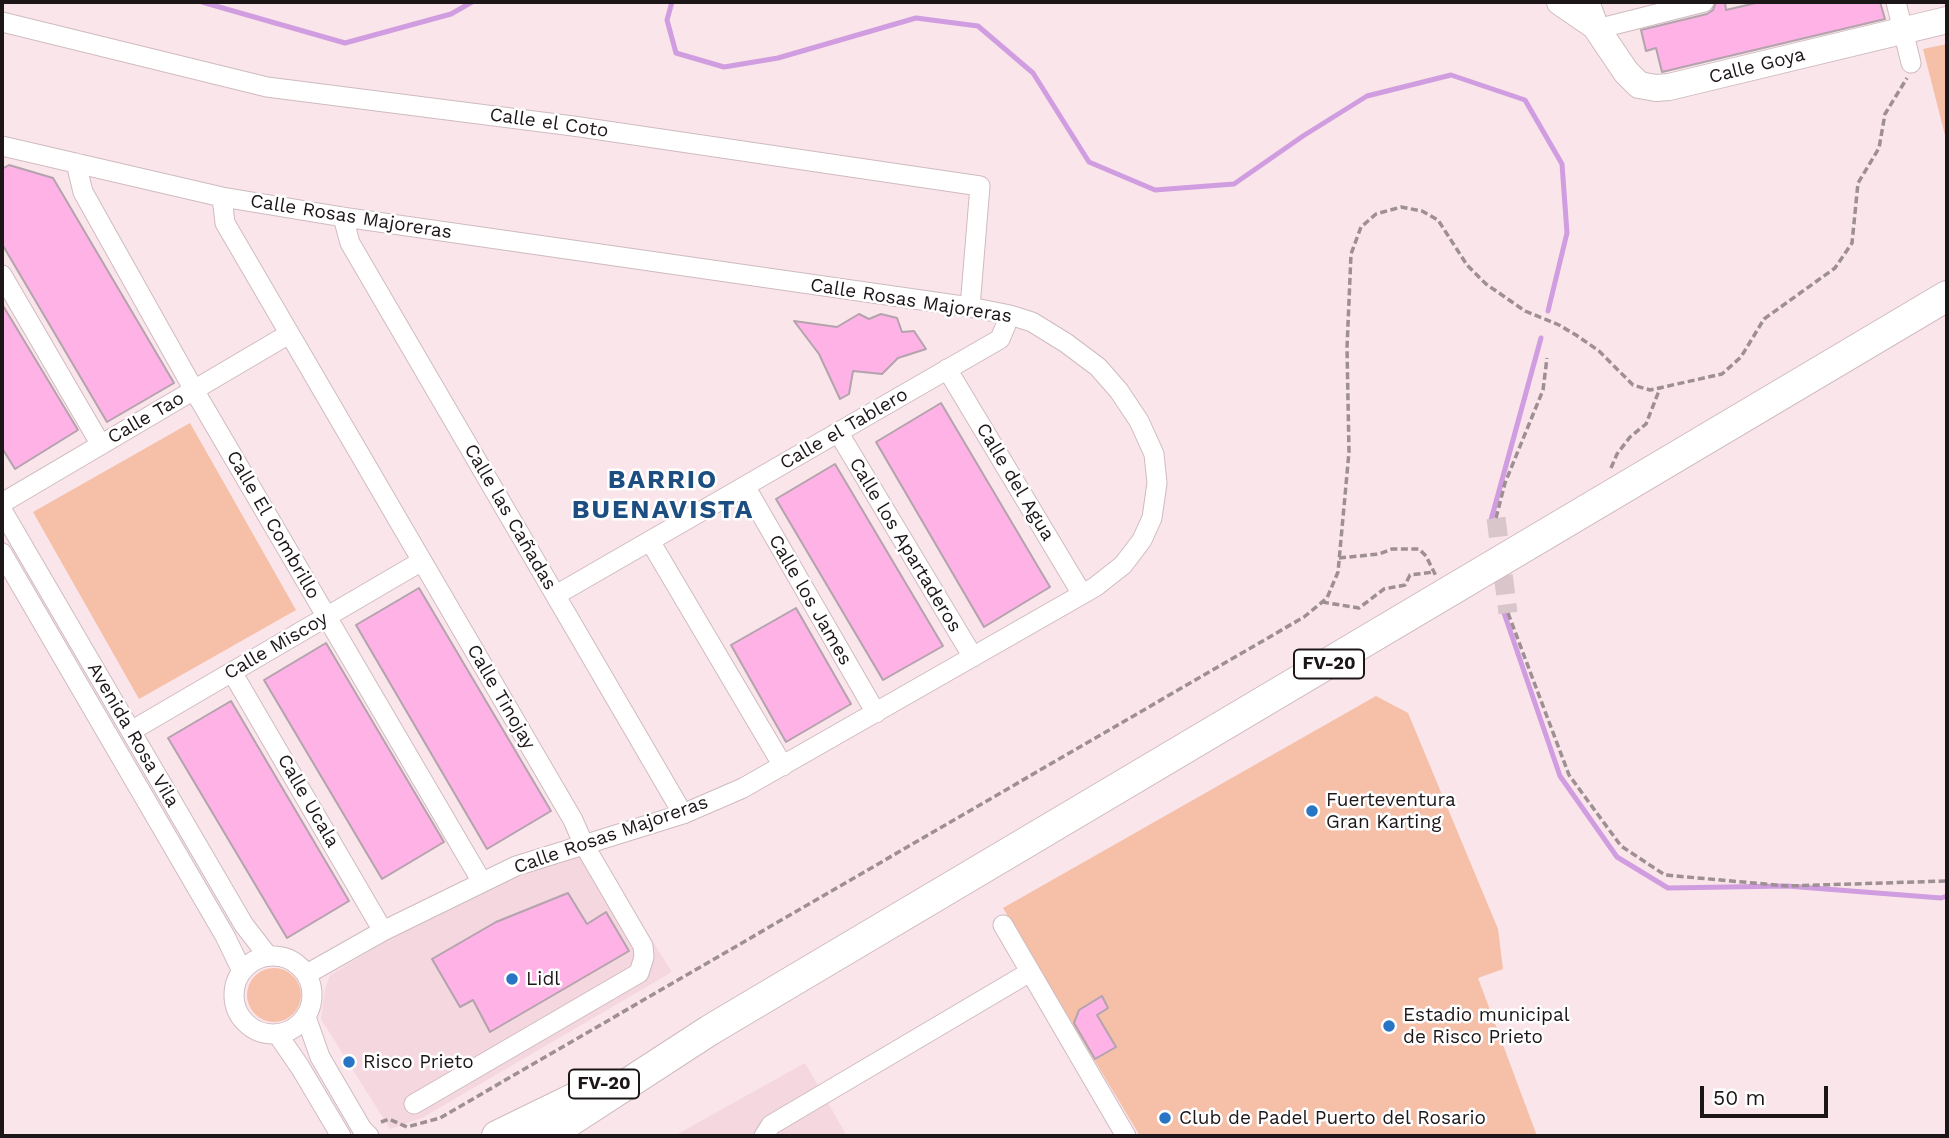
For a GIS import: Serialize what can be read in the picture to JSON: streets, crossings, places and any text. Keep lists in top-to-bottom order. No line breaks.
{"streets":{"main road":["FV-20"],"street":["Calle Goya","Calle el Coto","Calle Rosas Majoreras","Calle Tao","Calle el Tablero","Calle del Agua","Calle las Cañadas","Calle El Combrillo","Calle los Apartaderos","Calle los James","Calle Miscoy","Calle Tinojay","Avenida Rosa Vila","Calle Ucala"]},"crossings":[["Calle el Coto","Calle Rosas Majoreras"],["Calle Rosas Majoreras","Calle el Tablero"],["Calle Rosas Majoreras","Calle del Agua"],["Calle Rosas Majoreras","Calle las Cañadas"],["Calle Rosas Majoreras","Calle El Combrillo"],["Calle Rosas Majoreras","Calle los Apartaderos"],["Calle Rosas Majoreras","Calle los James"],["Calle Rosas Majoreras","Calle Tinojay"],["Calle Rosas Majoreras","Avenida Rosa Vila"],["Calle Rosas Majoreras","Calle Ucala"],["Calle Tao","Calle El Combrillo"],["Calle Tao","Calle Tinojay"],["Calle el Tablero","Calle del Agua"],["Calle el Tablero","Calle las Cañadas"],["Calle el Tablero","Calle los Apartaderos"],["Calle el Tablero","Calle los James"],["Calle El Combrillo","Calle Miscoy"],["Calle Miscoy","Calle Tinojay"],["Calle Miscoy","Avenida Rosa Vila"],["Calle Miscoy","Calle Ucala"]],"districts":["BARRIO BUENAVISTA"],"places":["Fuerteventura Gran Karting","Lidl","Estadio municipal de Risco Prieto","Risco Prieto","Club de Padel Puerto del Rosario"],"scale_bar":"50 m"}
